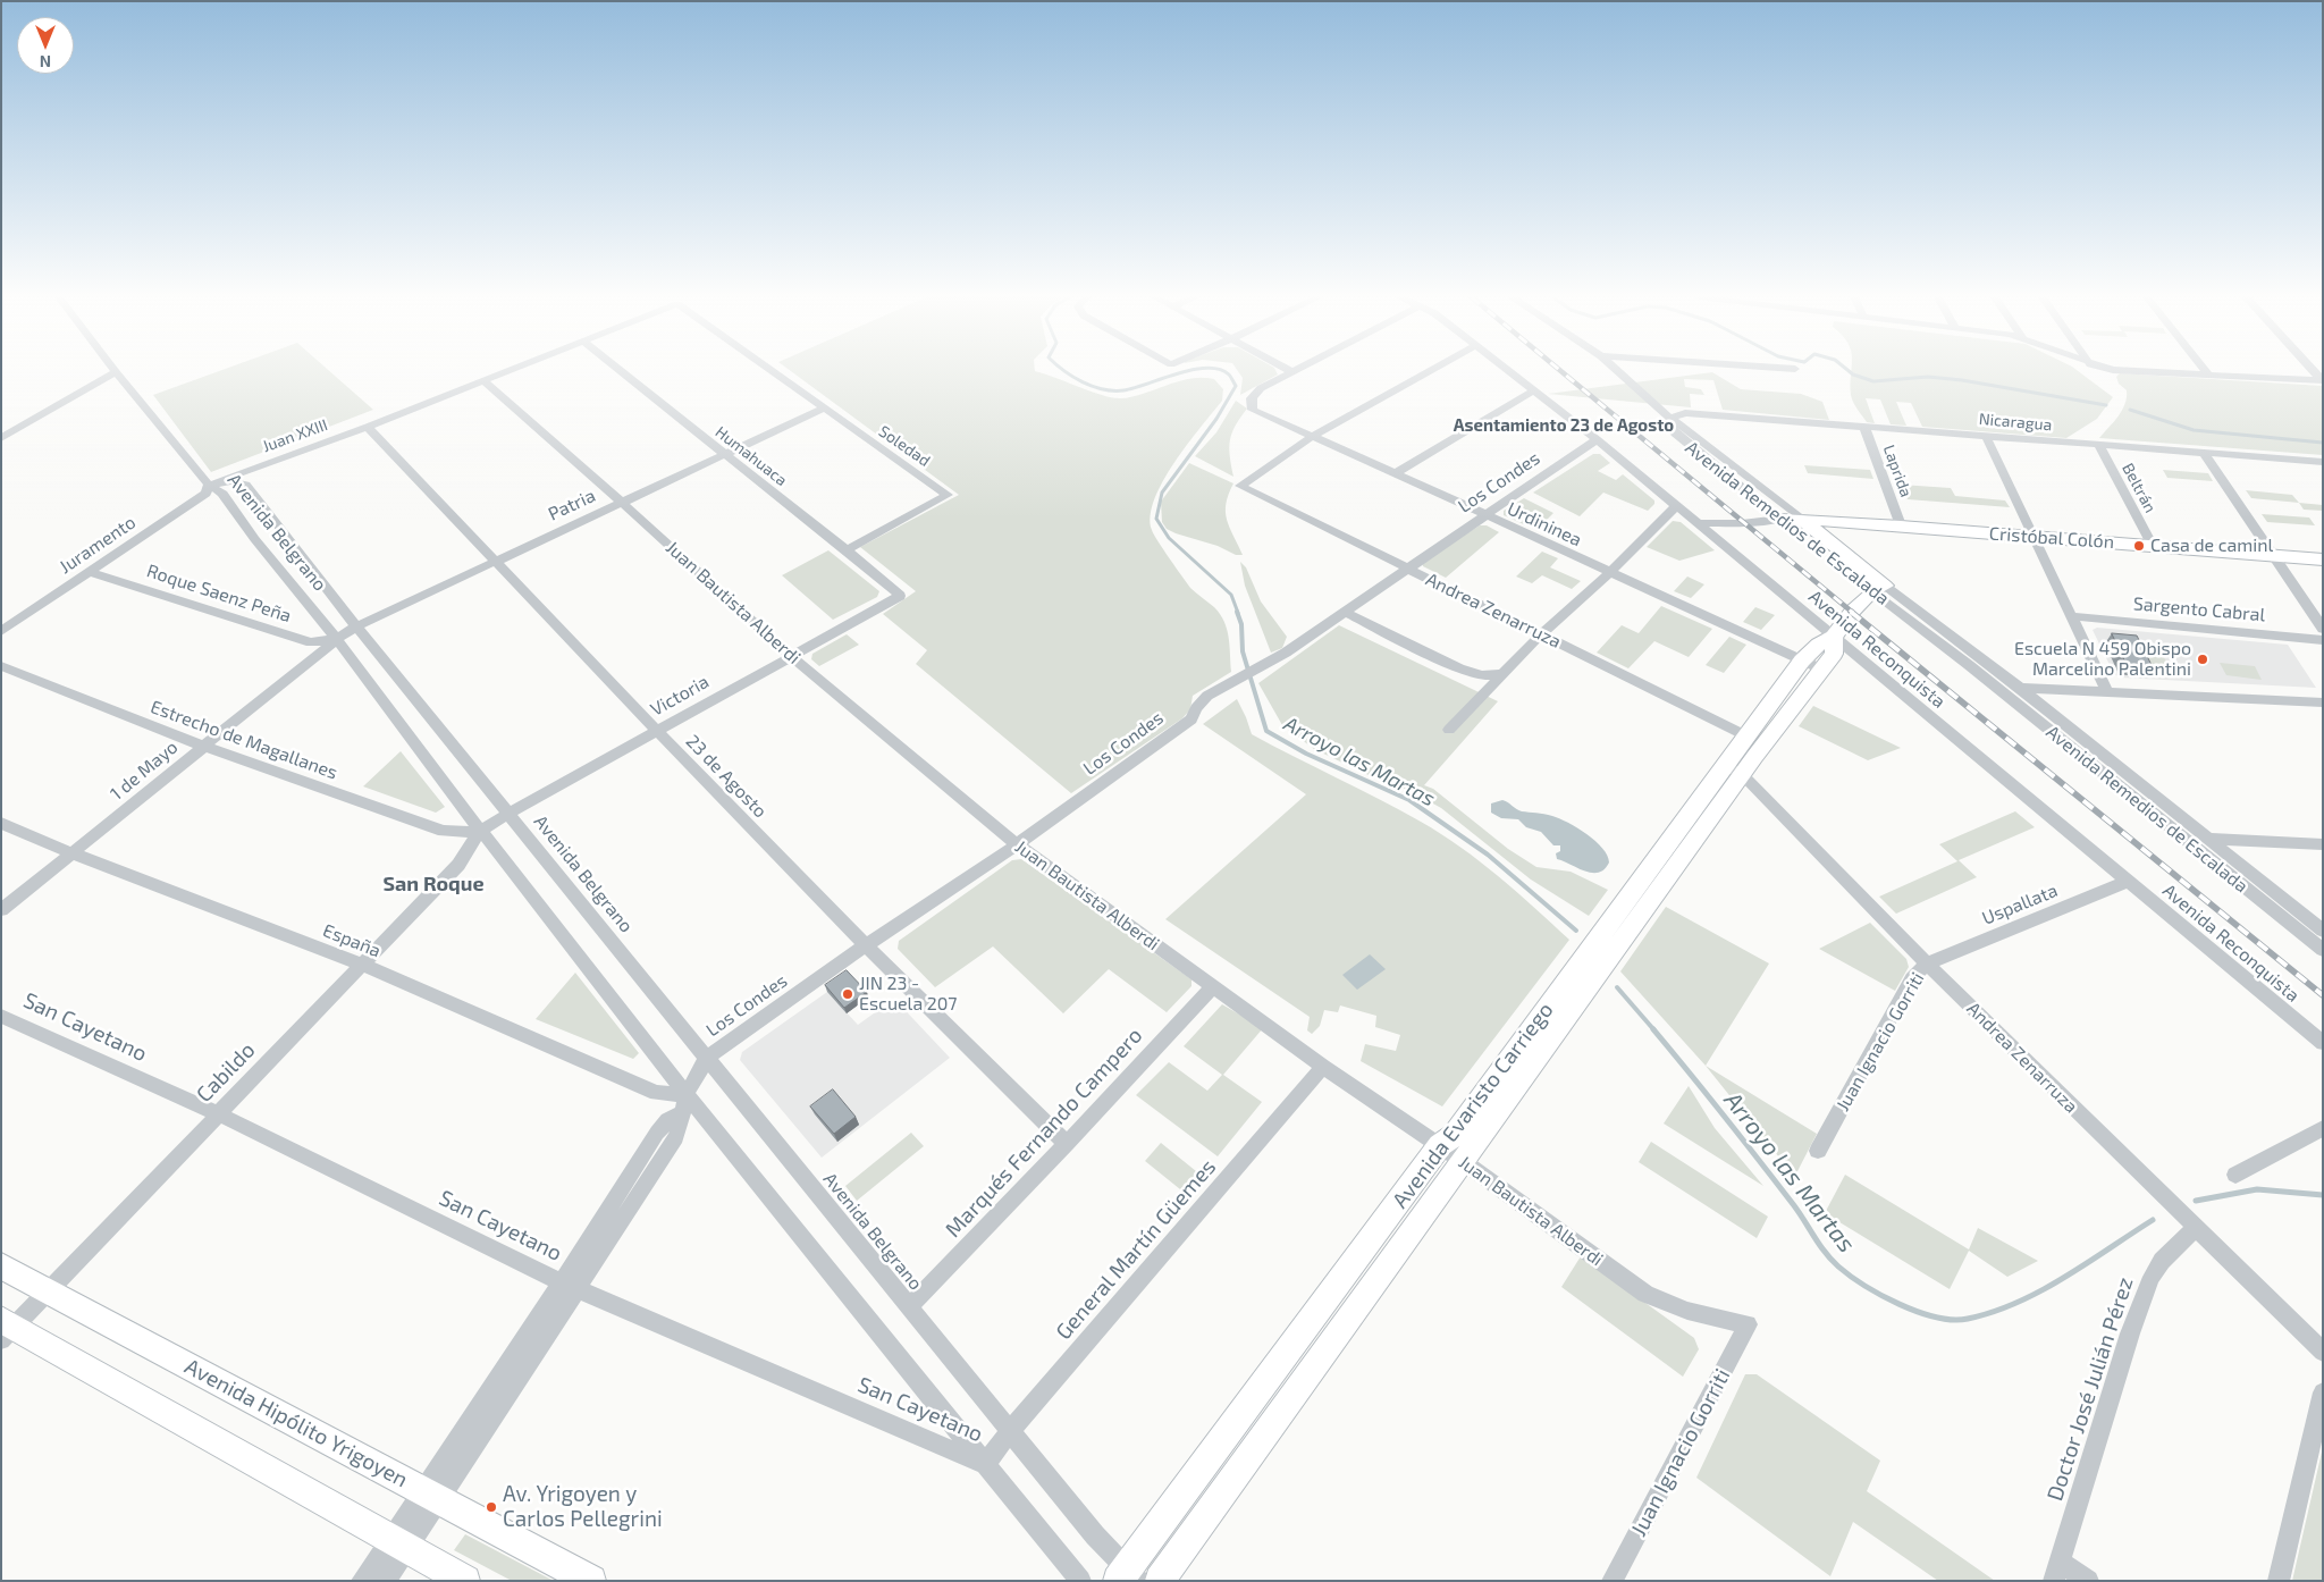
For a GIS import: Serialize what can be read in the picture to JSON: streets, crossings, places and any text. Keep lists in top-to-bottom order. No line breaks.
{"streets":{"street":["Nicaragua","Juan XXIII","Soledad","Humahuaca","Laprida","Los Condes","Beltrán","Patria","Avenida Remedios de Escalada","Urdininea","Avenida Belgrano","Cristóbal Colón","Juramento","Roque Saenz Peña","Juan Bautista Alberdi","Sargento Cabral","Andrea Zenarruza","Avenida Reconquista","Victoria","Estrecho de Magallanes","1 de Mayo","23 de Agosto","Uspallata","España","San Cayetano","Juan Ignacio Gorriti","Cabildo","Avenida Evaristo Carriego","Marqués Fernando Campero","General Martín Güemes","Doctor José Julián Pérez","Avenida Hipólito Yrigoyen"]},"crossings":[["Nicaragua","Laprida"],["Nicaragua","Beltrán"],["Nicaragua","Avenida Remedios de Escalada"],["Juan XXIII","Avenida Belgrano"],["Juan XXIII","Juramento"],["Juan XXIII","Juan Bautista Alberdi"],["Juan XXIII","23 de Agosto"],["Soledad","Humahuaca"],["Soledad","Patria"],["Humahuaca","Patria"],["Humahuaca","Victoria"],["Laprida","Cristóbal Colón"],["Los Condes","Urdininea"],["Los Condes","Avenida Belgrano"],["Los Condes","Juan Bautista Alberdi"],["Los Condes","Andrea Zenarruza"],["Los Condes","Avenida Reconquista"],["Los Condes","23 de Agosto"],["Los Condes","España"],["Los Condes","San Cayetano"],["Los Condes","Avenida Hipólito Yrigoyen"],["Beltrán","Cristóbal Colón"],["Patria","Avenida Belgrano"],["Patria","Roque Saenz Peña"],["Patria","Juan Bautista Alberdi"],["Patria","1 de Mayo"],["Patria","23 de Agosto"],["Avenida Remedios de Escalada","Cristóbal Colón"],["Avenida Remedios de Escalada","Avenida Evaristo Carriego"],["Urdininea","Andrea Zenarruza"],["Urdininea","Avenida Evaristo Carriego"],["Avenida Belgrano","Juramento"],["Avenida Belgrano","Roque Saenz Peña"],["Avenida Belgrano","Victoria"],["Avenida Belgrano","Estrecho de Magallanes"],["Avenida Belgrano","1 de Mayo"],["Avenida Belgrano","España"],["Avenida Belgrano","San Cayetano"],["Avenida Belgrano","Cabildo"],["Avenida Belgrano","Avenida Evaristo Carriego"],["Avenida Belgrano","Marqués Fernando Campero"],["Avenida Belgrano","General Martín Güemes"],["Juramento","Roque Saenz Peña"],["Roque Saenz Peña","1 de Mayo"],["Juan Bautista Alberdi","Victoria"],["Juan Bautista Alberdi","Juan Ignacio Gorriti"],["Juan Bautista Alberdi","Avenida Evaristo Carriego"],["Juan Bautista Alberdi","Marqués Fernando Campero"],["Juan Bautista Alberdi","General Martín Güemes"],["Andrea Zenarruza","Uspallata"],["Andrea Zenarruza","Juan Ignacio Gorriti"],["Andrea Zenarruza","Avenida Evaristo Carriego"],["Andrea Zenarruza","Doctor José Julián Pérez"],["Avenida Reconquista","Uspallata"],["Avenida Reconquista","Avenida Evaristo Carriego"],["Victoria","Estrecho de Magallanes"],["Victoria","23 de Agosto"],["Victoria","Cabildo"],["Estrecho de Magallanes","1 de Mayo"],["Estrecho de Magallanes","Cabildo"],["1 de Mayo","España"],["23 de Agosto","Marqués Fernando Campero"],["Uspallata","Juan Ignacio Gorriti"],["España","Cabildo"],["San Cayetano","Cabildo"],["San Cayetano","General Martín Güemes"],["Cabildo","Avenida Hipólito Yrigoyen"]],"districts":["Asentamiento 23 de Agosto","San Roque"],"water":["Arroyo las Martas"],"places":["Casa de caminl","Escuela N 459 Obispo Marcelino Palentini","JIN 23 - Escuela 207","Av. Yrigoyen y Carlos Pellegrini"],"north":"bottom"}
